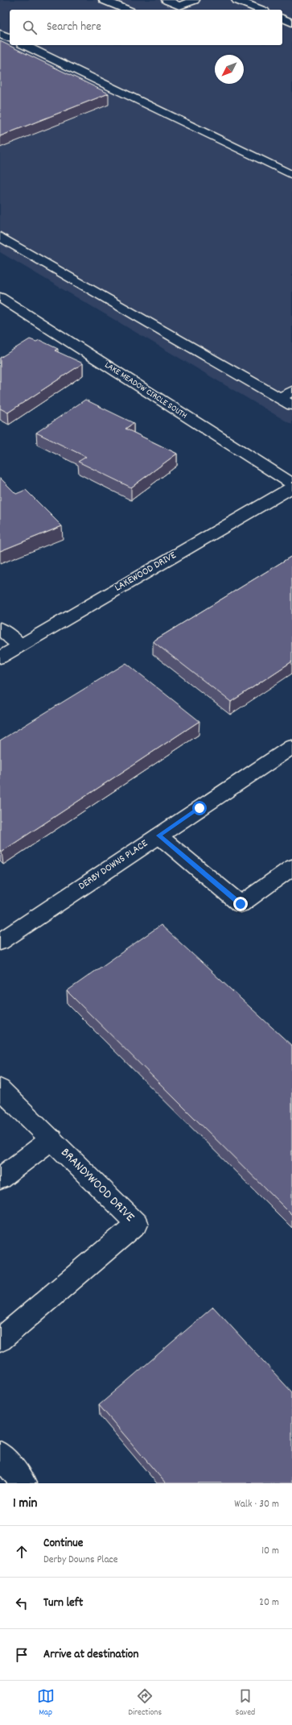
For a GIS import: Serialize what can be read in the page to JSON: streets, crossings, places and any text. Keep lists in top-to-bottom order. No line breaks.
{"streets":{"street":["LAKE MEADOW CIRCLE SOUTH","LAKEWOOD DRIVE","DERBY DOWNS PLACE","BRANDYWOOD DRIVE"]},"north":"bottom left","page":{"search":"Search here","heading":["1 min","Walk · 30 m"],"list":[["Continue","Derby Downs Place","10 m"],["Turn left","20 m"],"Arrive at destination"],"nav":["Map","Directions","Saved"]}}
